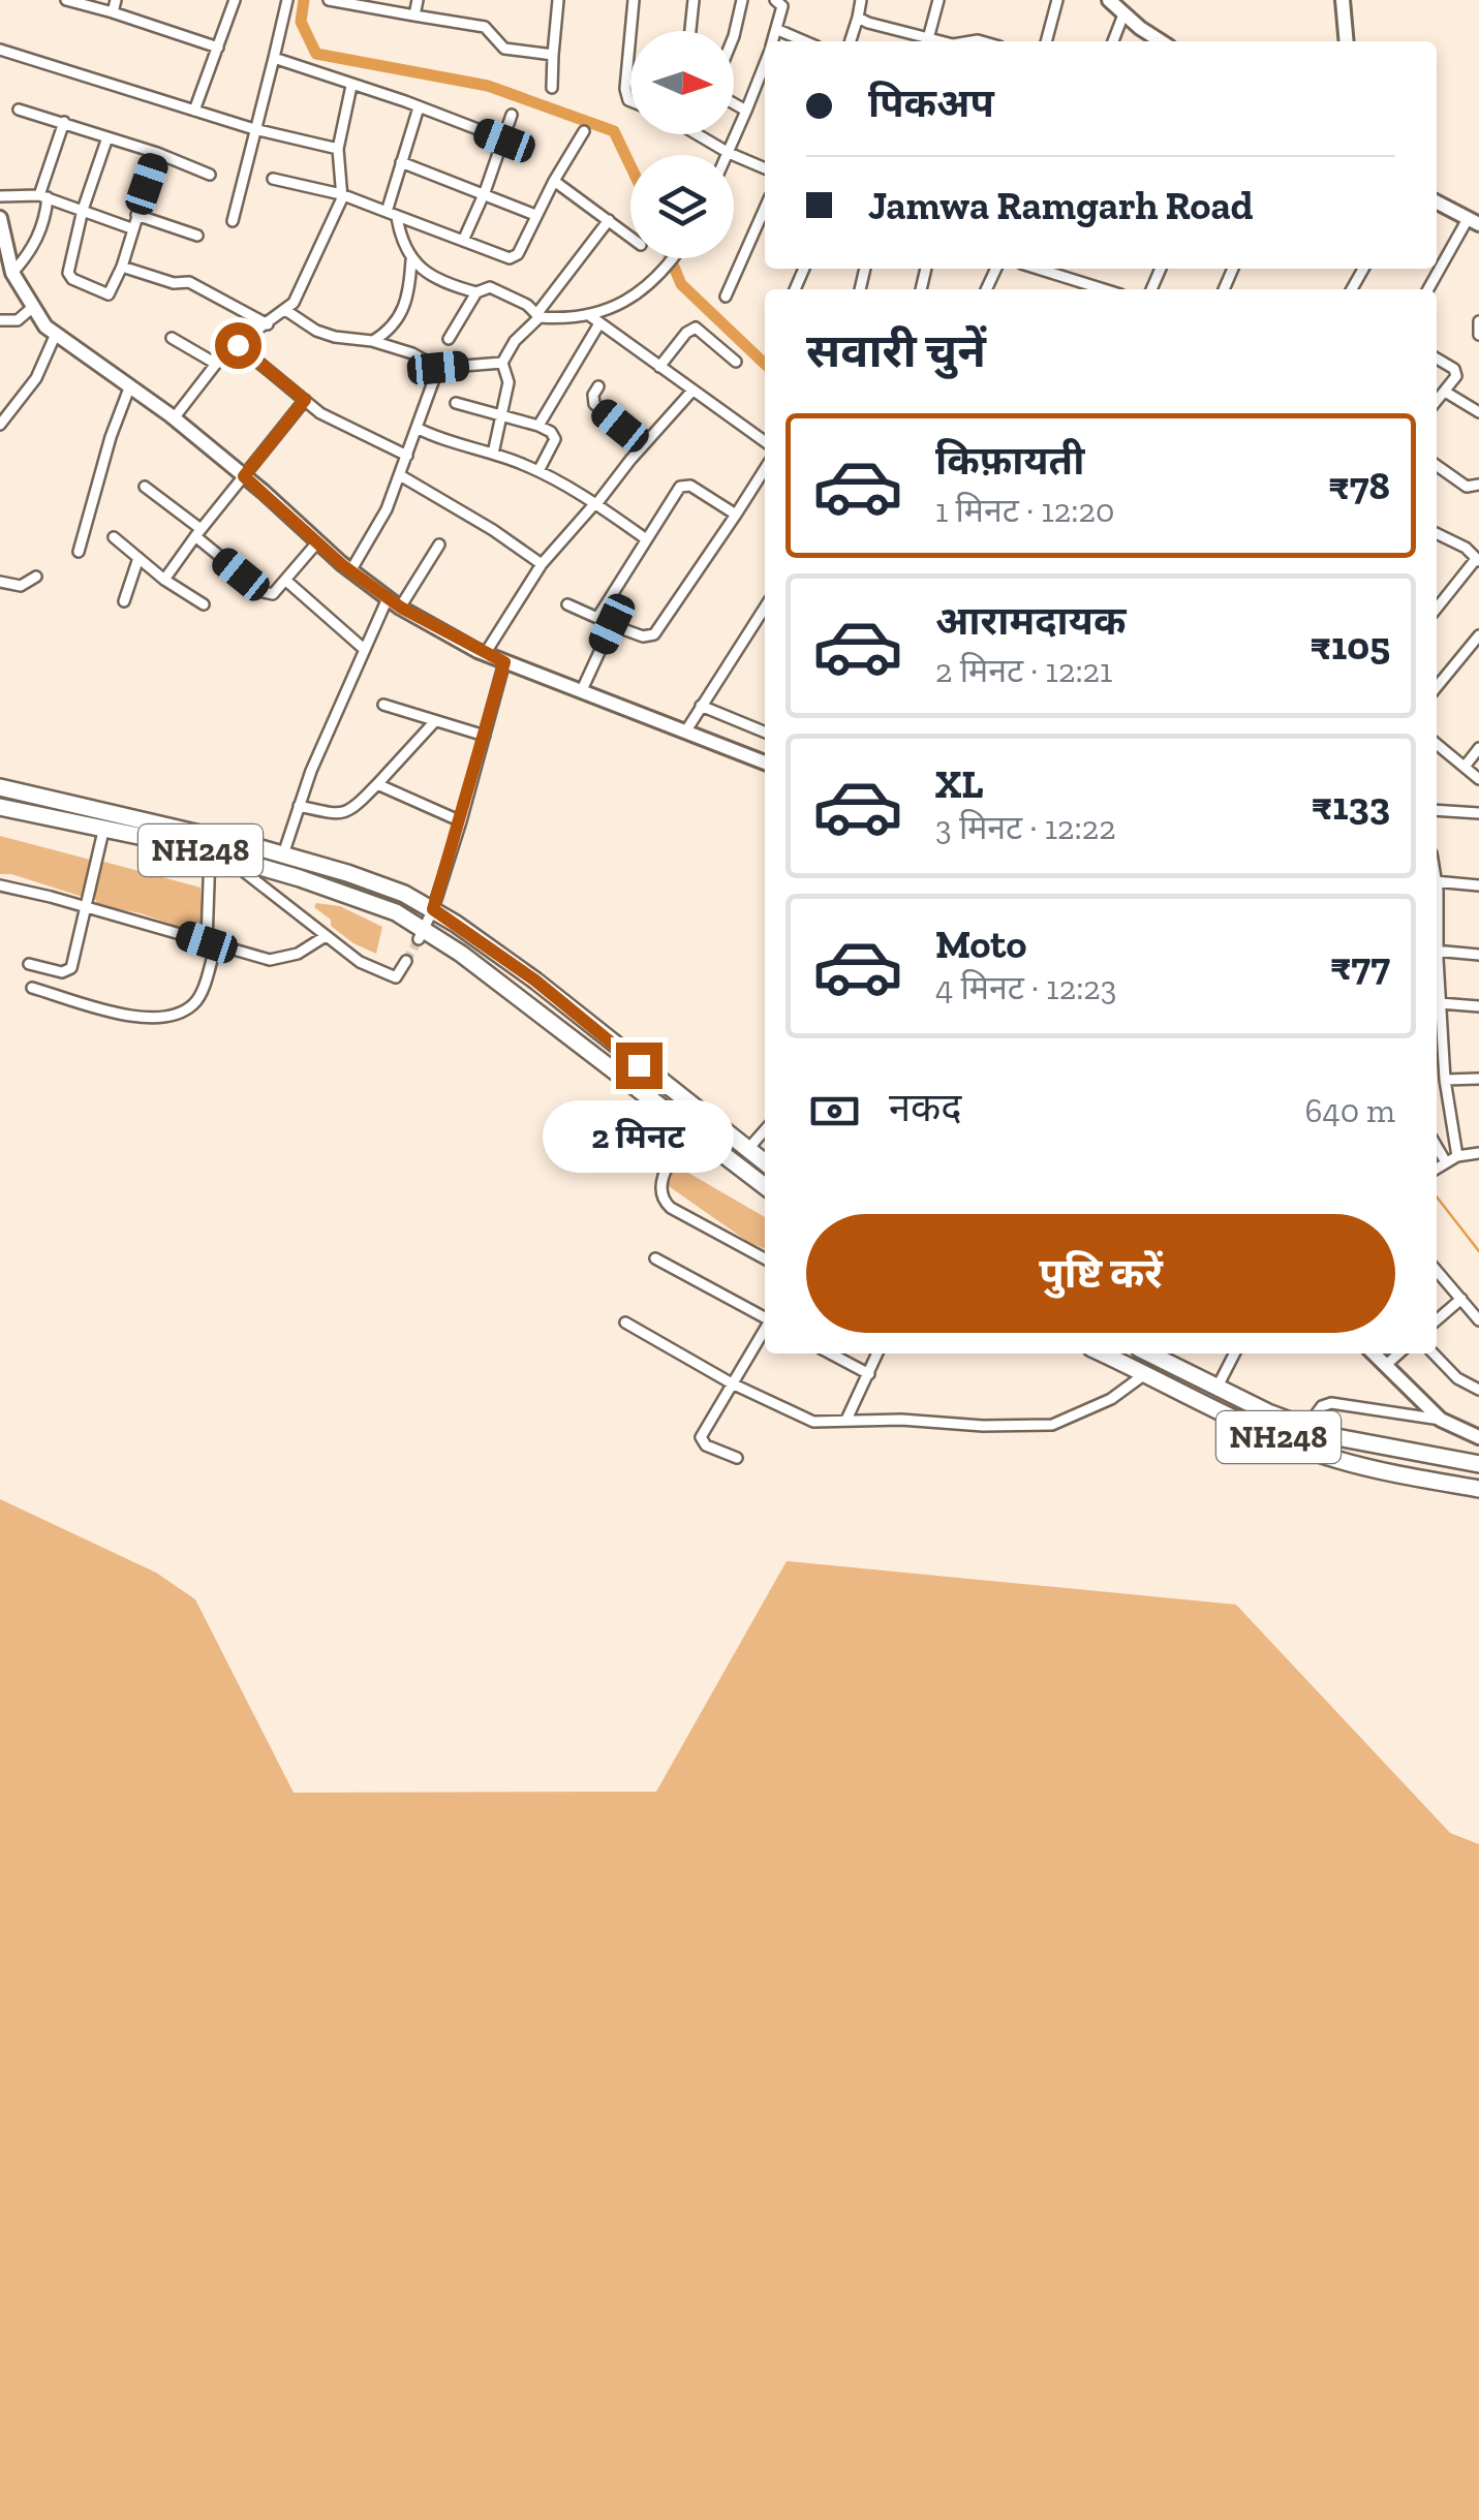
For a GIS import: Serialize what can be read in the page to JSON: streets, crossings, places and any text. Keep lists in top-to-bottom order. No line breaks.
{"streets":{"highway":["NH248"]},"north":"right","page":{"banner":["पिकअप","Jamwa Ramgarh Road"],"heading":"सवारी चुनें","list":[{"name":"किफ़ायती","note":"1 मिनट · 12:20","value":"₹78"},{"name":"आरामदायक","note":"2 मिनट · 12:21","value":"₹105"},{"name":"XL","note":"3 मिनट · 12:22","value":"₹133"},{"name":"Moto","note":"4 मिनट · 12:23","value":"₹77"}],"pay":["नकद","640 m"],"bubble":"2 मिनट","buttons":"पुष्टि करें"}}
